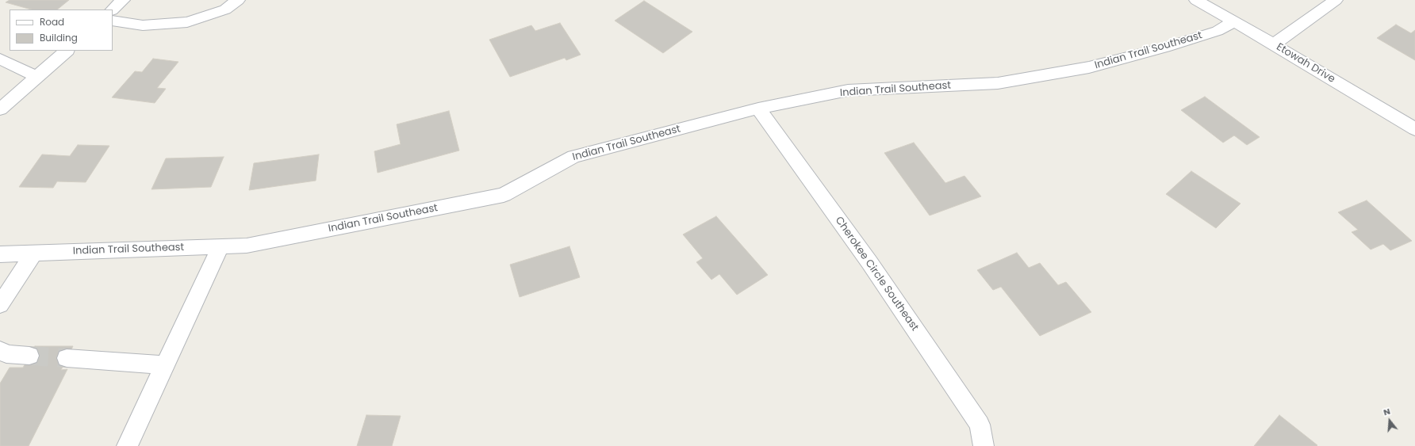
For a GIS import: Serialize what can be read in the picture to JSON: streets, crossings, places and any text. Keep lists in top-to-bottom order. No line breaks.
{"streets":{"street":["Indian Trail Southeast","Etowah Drive","Cherokee Circle Southeast"]},"crossings":[["Indian Trail Southeast","Etowah Drive"],["Indian Trail Southeast","Cherokee Circle Southeast"]],"legend":["Road","Building"],"north":"top"}
